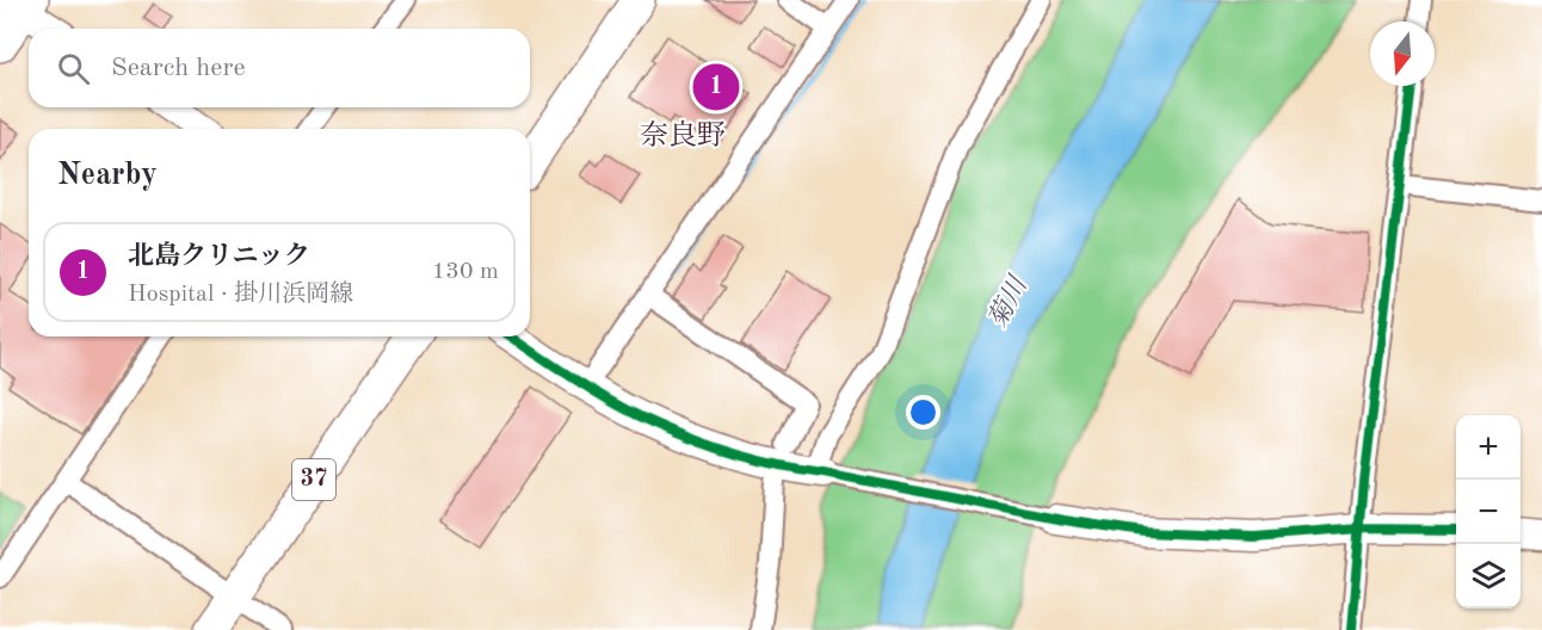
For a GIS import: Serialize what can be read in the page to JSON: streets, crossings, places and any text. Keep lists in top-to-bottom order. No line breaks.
{"streets":{"main road":["37"]},"districts":["奈良野"],"water":["菊川"],"north":"bottom","page":{"search":"Search here","pins":"1","heading":"Nearby","list":[{"mark":"1","name":"北島クリニック","note":"Hospital · 掛川浜岡線","value":"130 m"}],"map_buttons":["+","−"]}}
